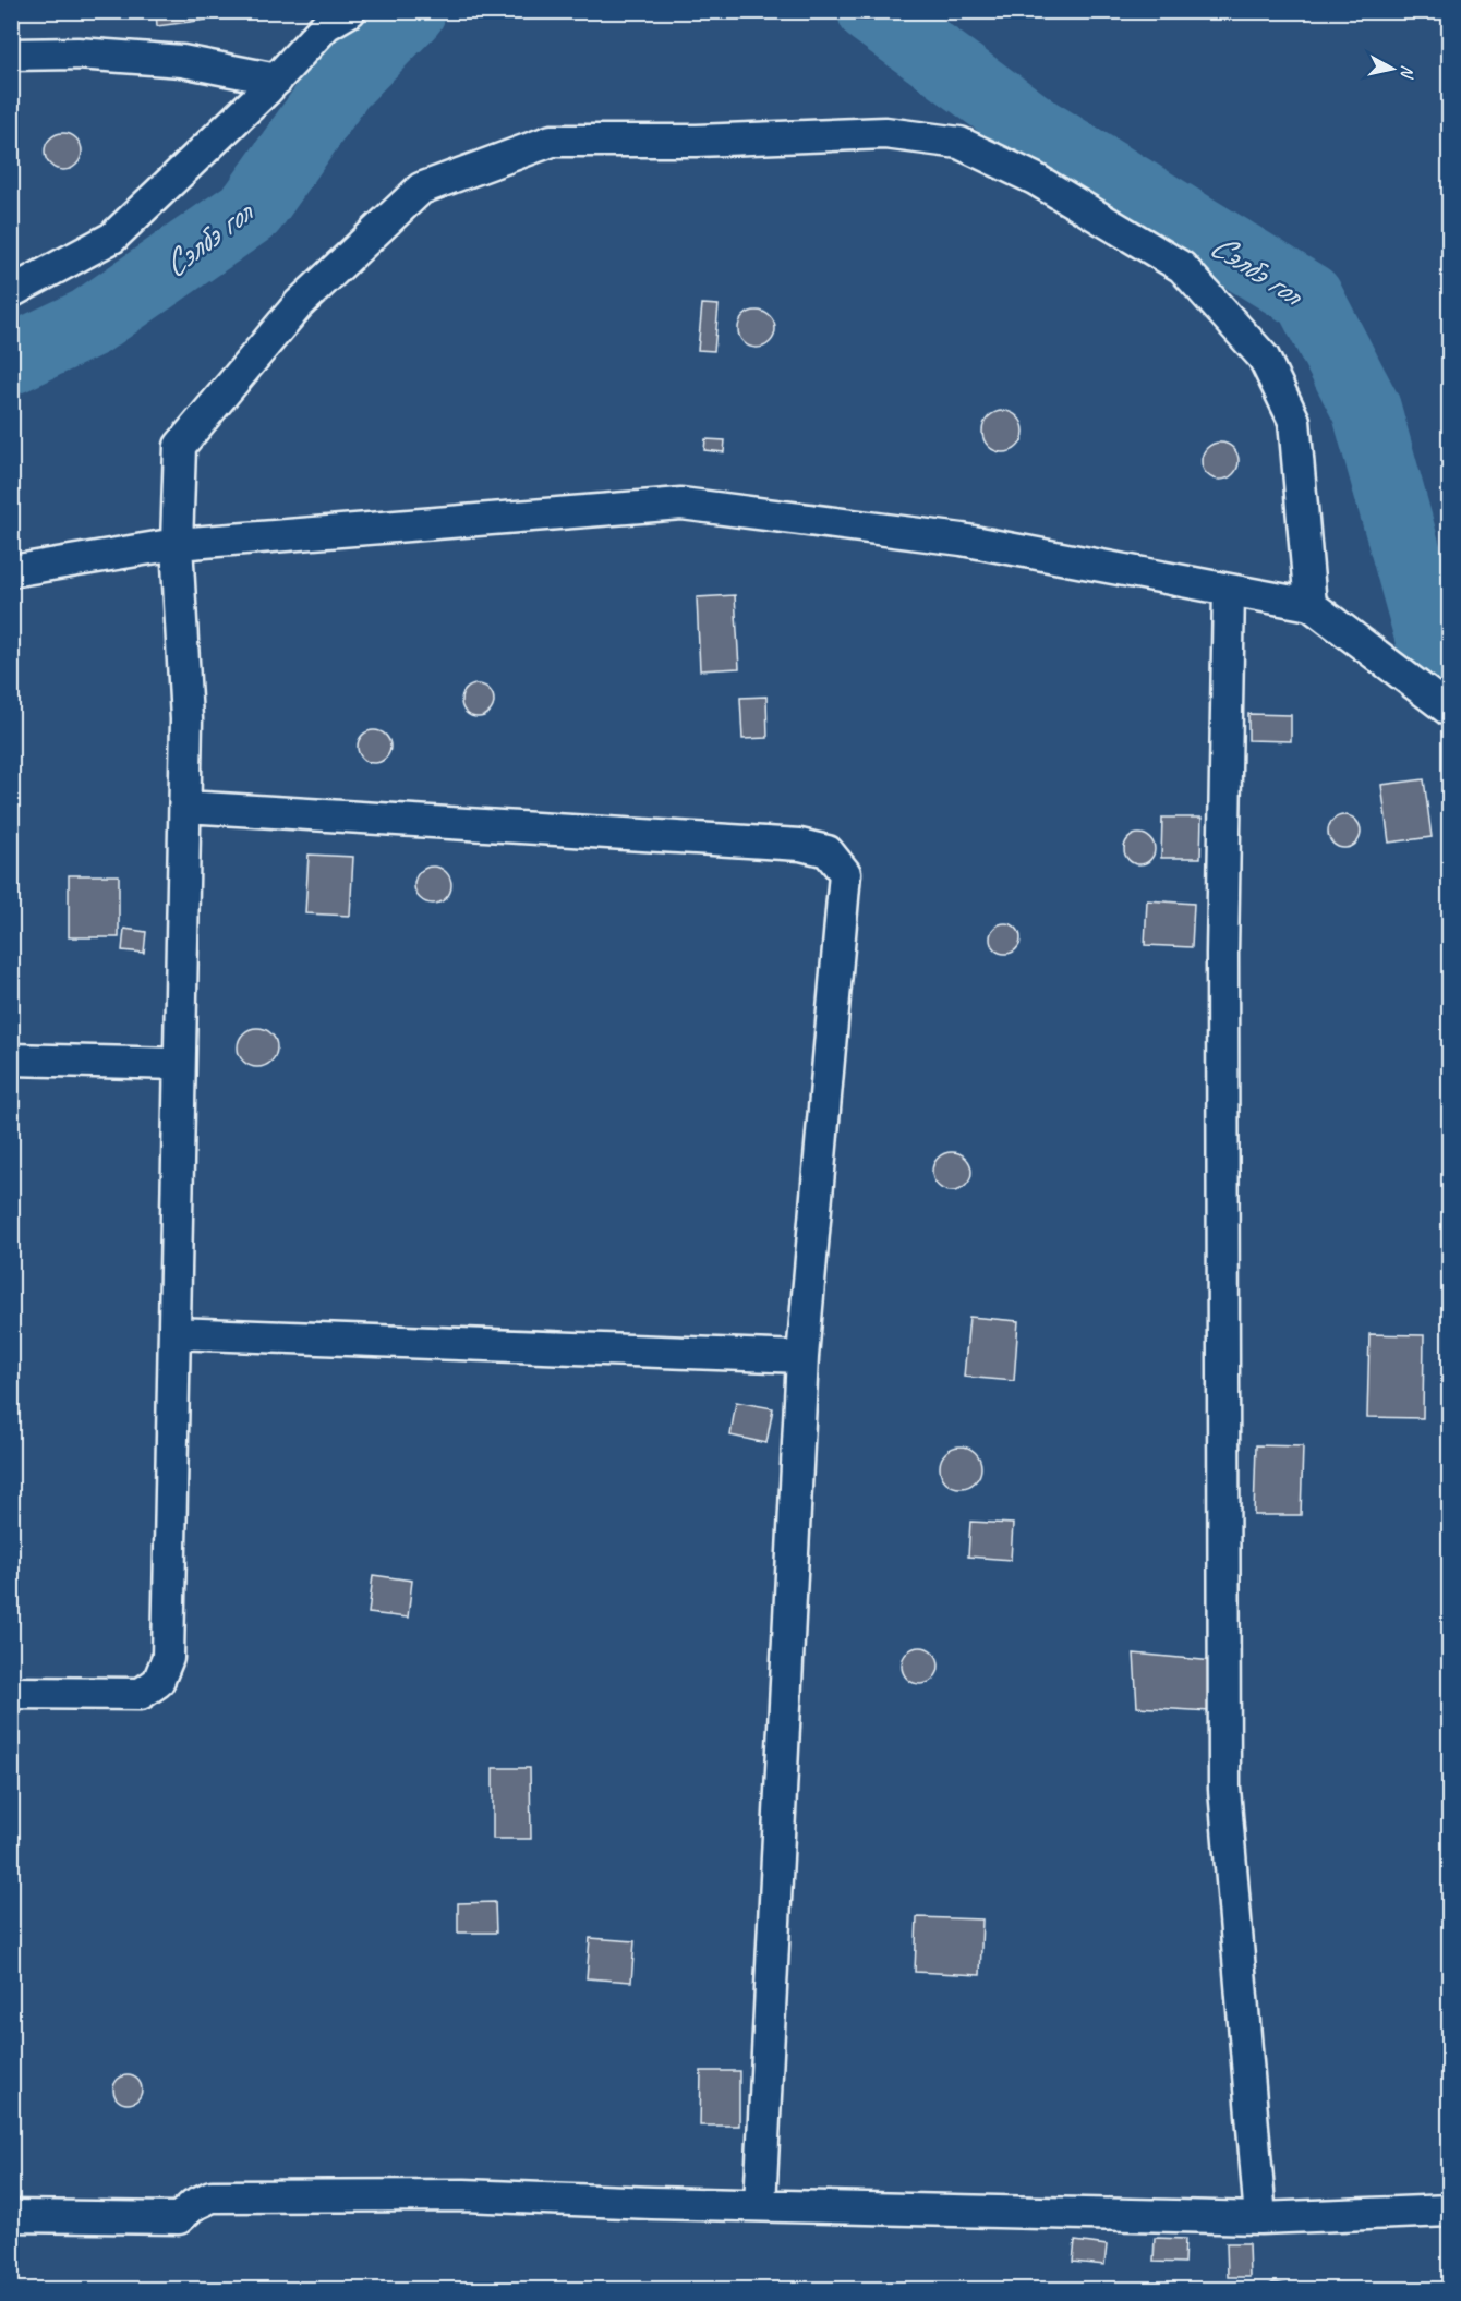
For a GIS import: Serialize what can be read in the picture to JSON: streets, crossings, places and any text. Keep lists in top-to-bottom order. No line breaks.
{"water":["Сэлбэ гол"],"north":"right"}
